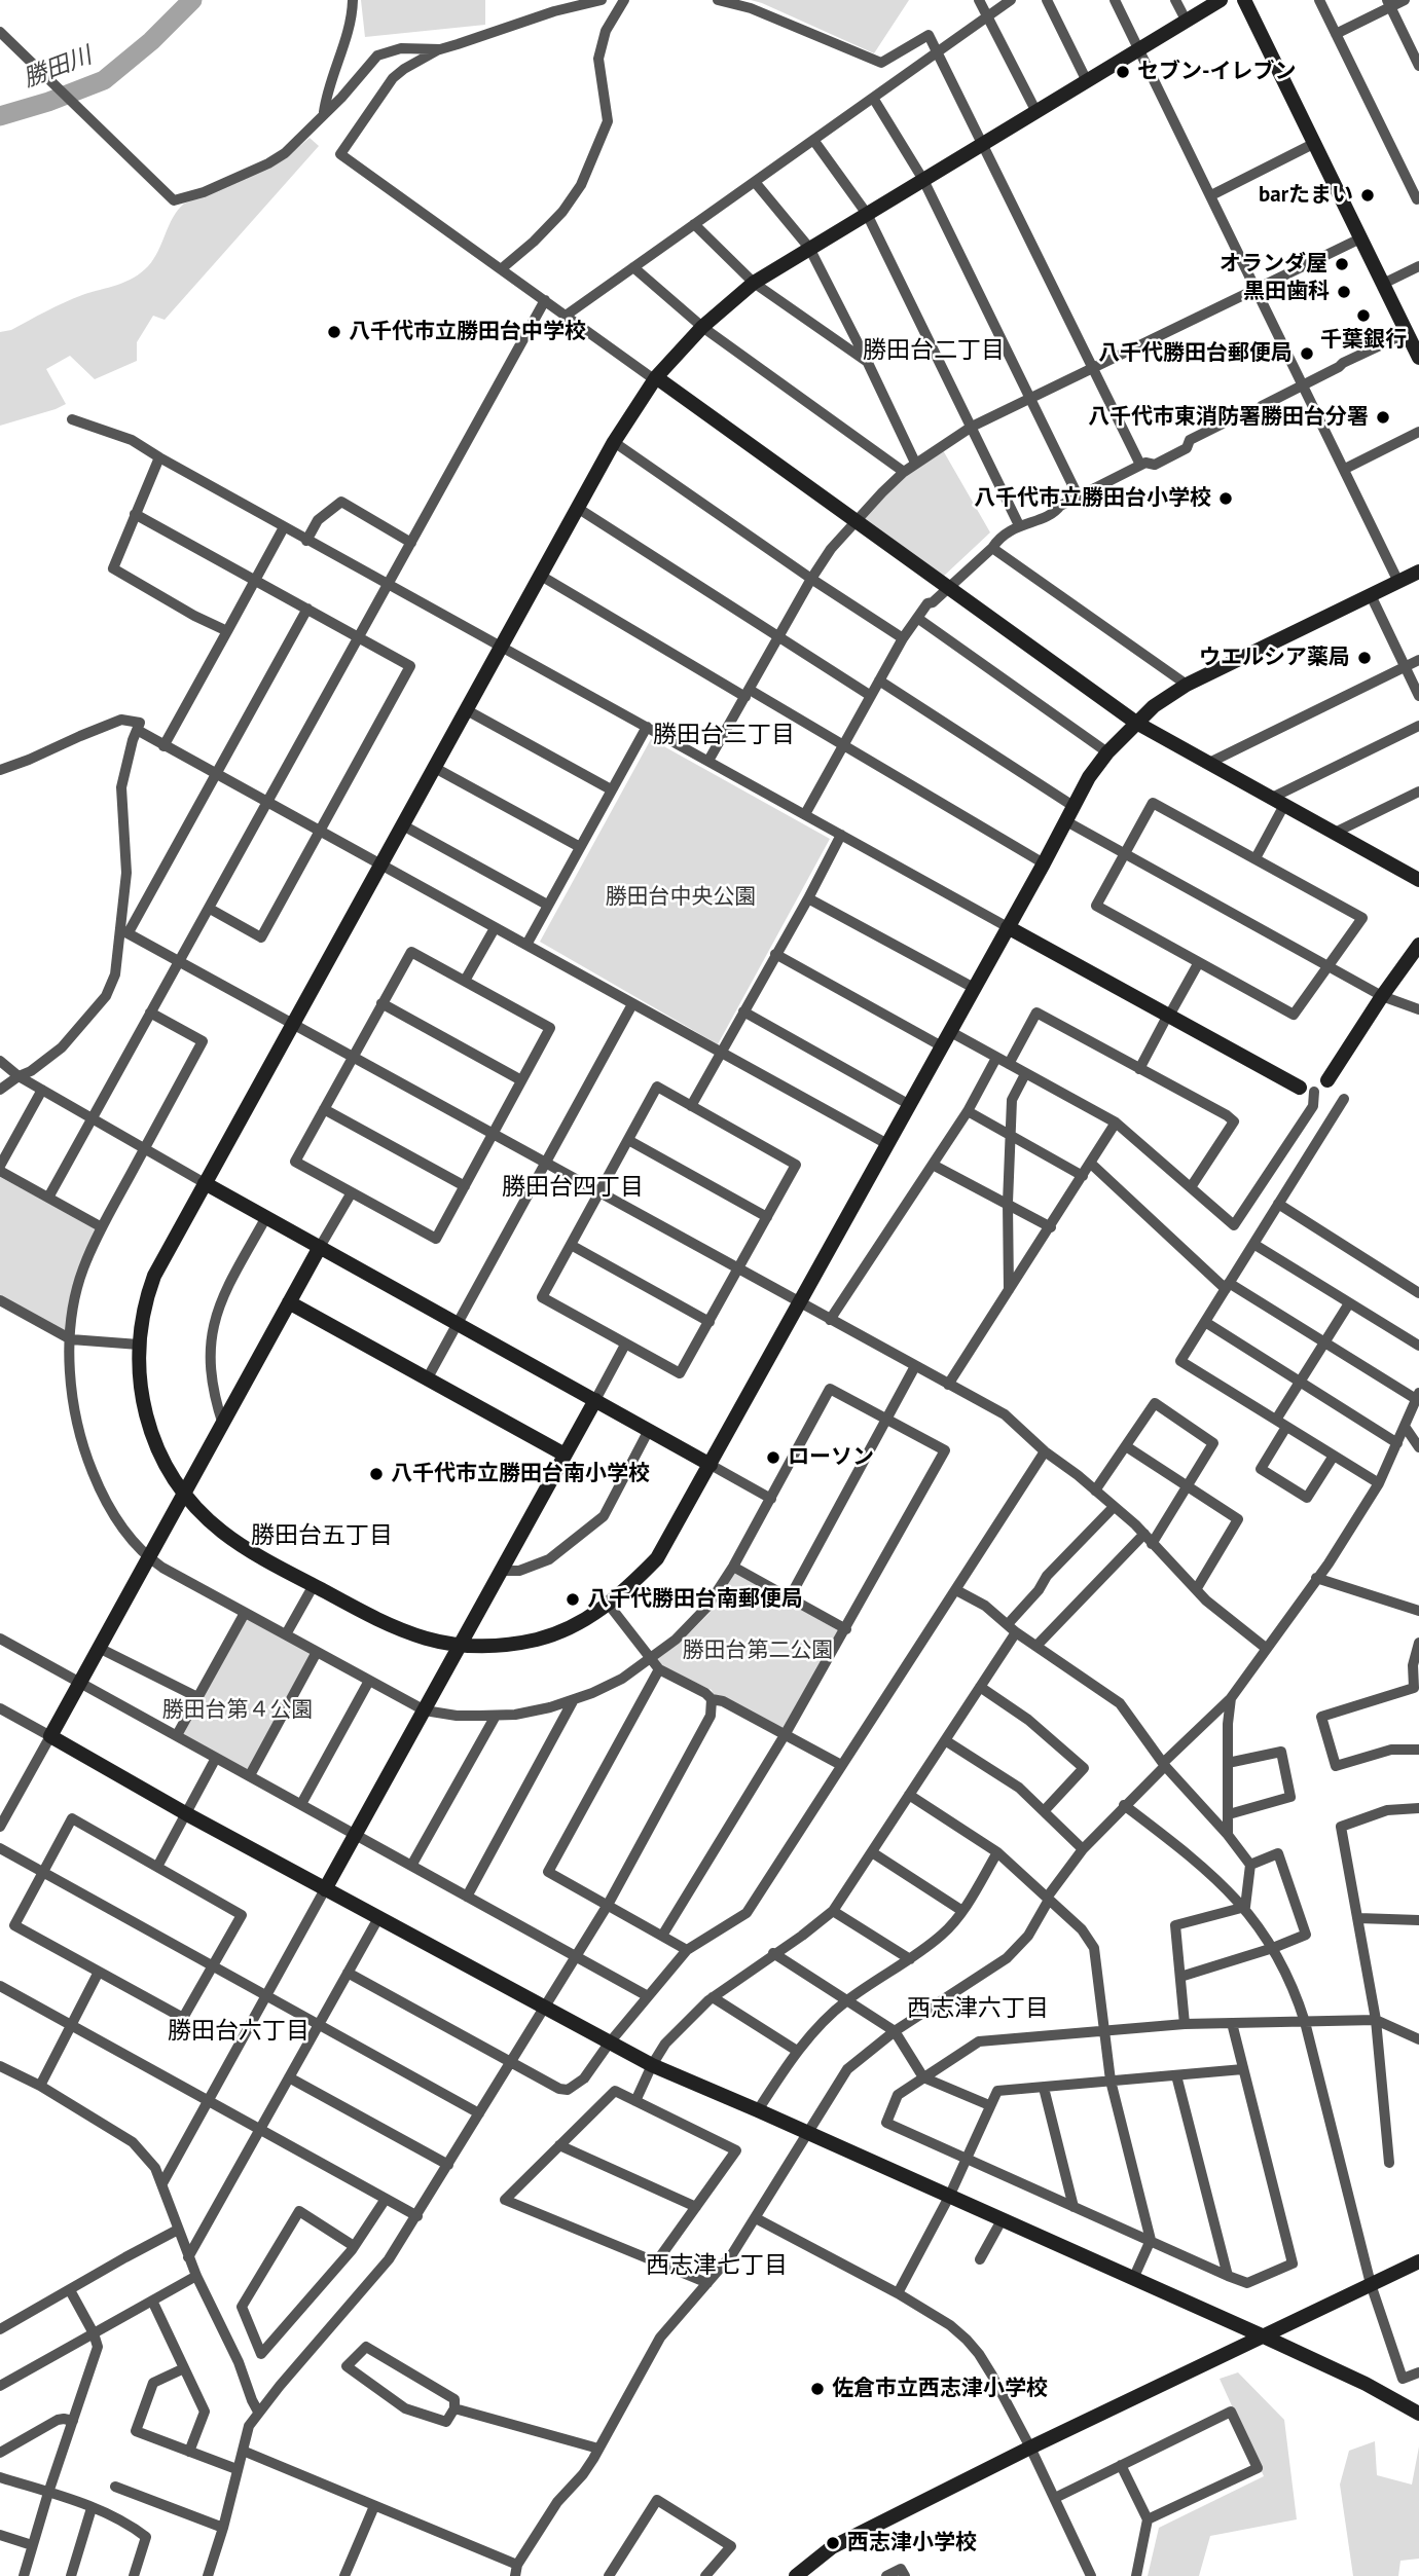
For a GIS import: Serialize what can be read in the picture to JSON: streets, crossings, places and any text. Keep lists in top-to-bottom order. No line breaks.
{"districts":["勝田台二丁目","勝田台三丁目","勝田台四丁目","勝田台五丁目","西志津六丁目","勝田台六丁目","西志津七丁目"],"water":["勝田川"],"parks":["勝田台中央公園","勝田台第二公園","勝田台第４公園"],"places":["セブン-イレブン","barたまい","オランダ屋","黒田歯科","千葉銀行","八千代市立勝田台中学校","八千代勝田台郵便局","八千代市東消防署勝田台分署","八千代市立勝田台小学校","ウエルシア薬局","ローソン","八千代市立勝田台南小学校","八千代勝田台南郵便局","佐倉市立西志津小学校","西志津小学校"]}
